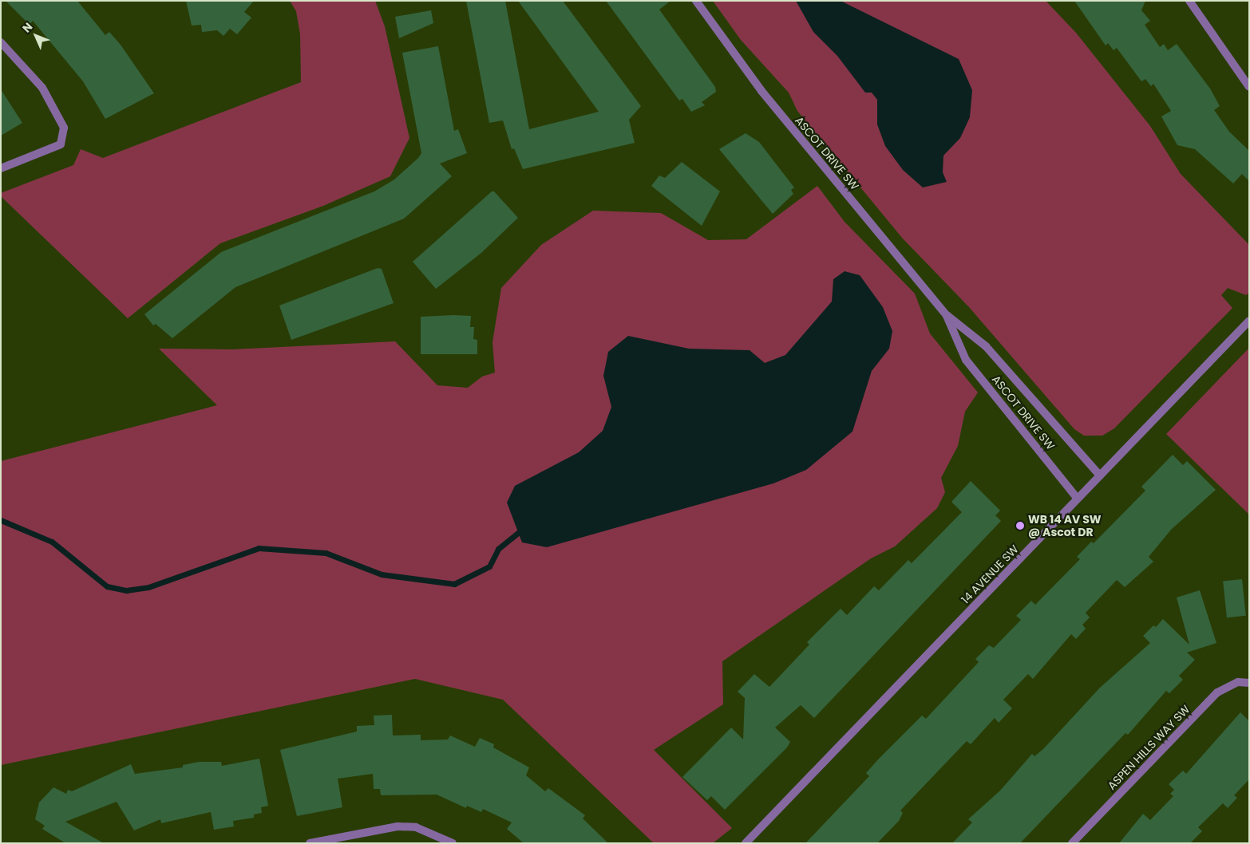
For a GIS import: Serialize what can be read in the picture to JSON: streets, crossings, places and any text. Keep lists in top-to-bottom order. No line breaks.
{"streets":{"street":["ASCOT DRIVE SW","14 AVENUE SW","ASPEN HILLS WAY SW"]},"crossings":[["ASCOT DRIVE SW","14 AVENUE SW"]],"places":["WB 14 AV SW @ Ascot DR"],"north":"top left"}
